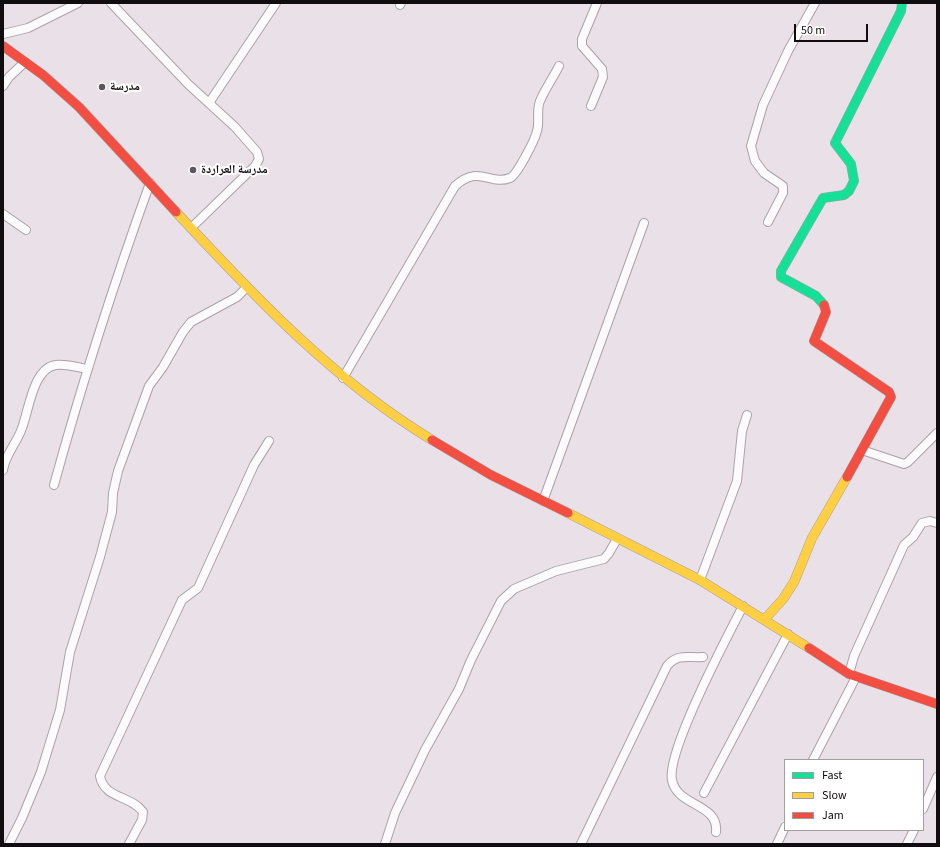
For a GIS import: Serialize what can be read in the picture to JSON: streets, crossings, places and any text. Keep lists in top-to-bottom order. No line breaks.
{"places":["مدرسة","مدرسة العراردة"],"legend":["Fast","Slow","Jam"],"scale_bar":"50 m"}
